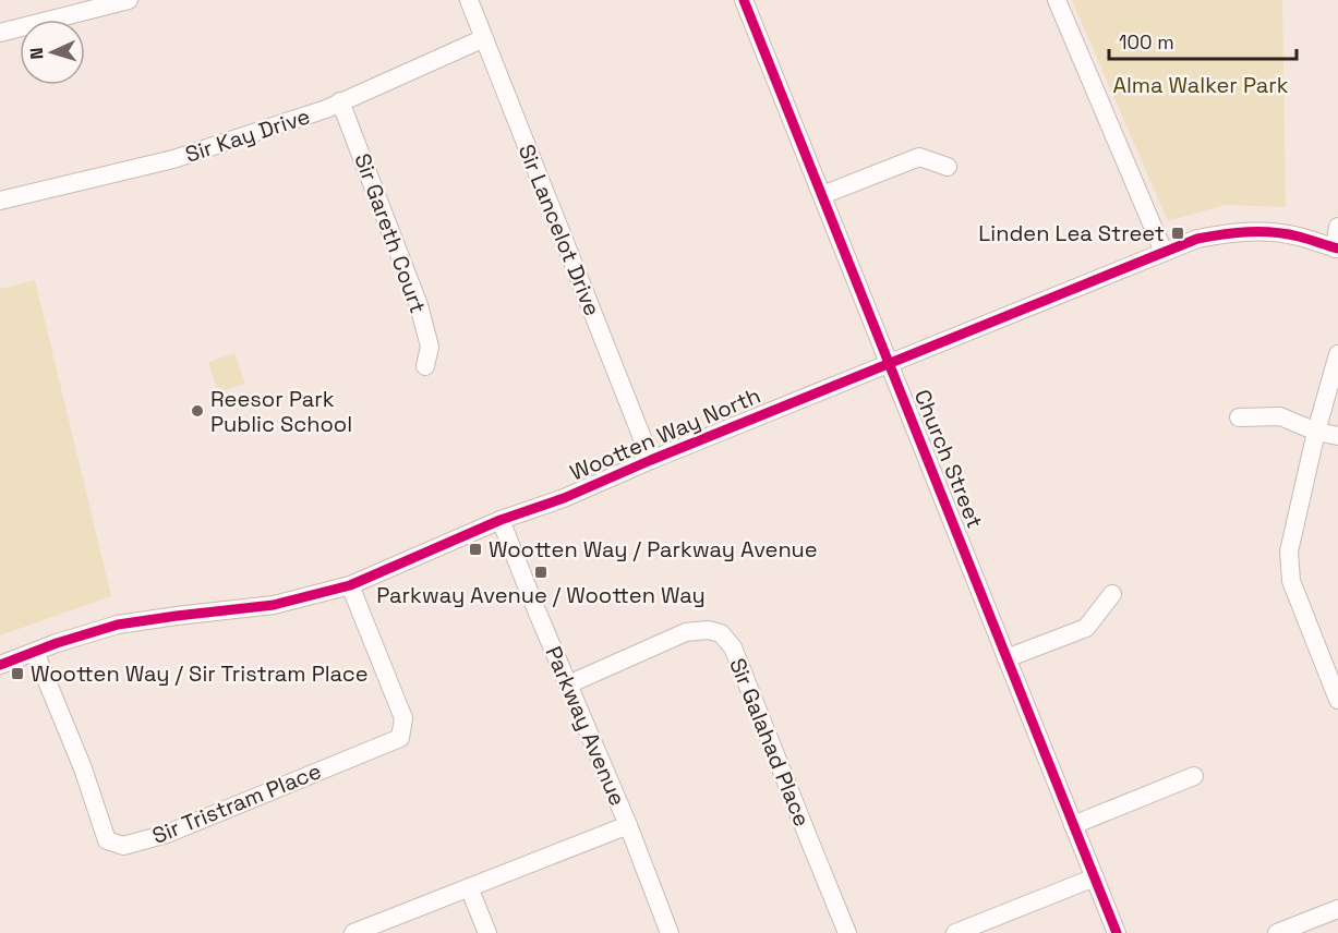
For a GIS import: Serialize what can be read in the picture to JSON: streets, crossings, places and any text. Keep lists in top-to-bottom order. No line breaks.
{"streets":{"street":["Sir Kay Drive","Sir Lancelot Drive","Sir Gareth Court","Wootten Way North","Church Street","Parkway Avenue","Sir Galahad Place","Sir Tristram Place"]},"crossings":[["Sir Kay Drive","Sir Lancelot Drive"],["Sir Kay Drive","Sir Gareth Court"],["Sir Lancelot Drive","Wootten Way North"],["Wootten Way North","Church Street"],["Wootten Way North","Parkway Avenue"],["Wootten Way North","Sir Tristram Place"],["Parkway Avenue","Sir Galahad Place"]],"parks":["Alma Walker Park"],"places":{"transit":["Linden Lea Street","Wootten Way / Parkway Avenue","Parkway Avenue / Wootten Way","Wootten Way / Sir Tristram Place"],"other":["Reesor Park Public School"]},"scale_bar":"100 m","north":"left"}
